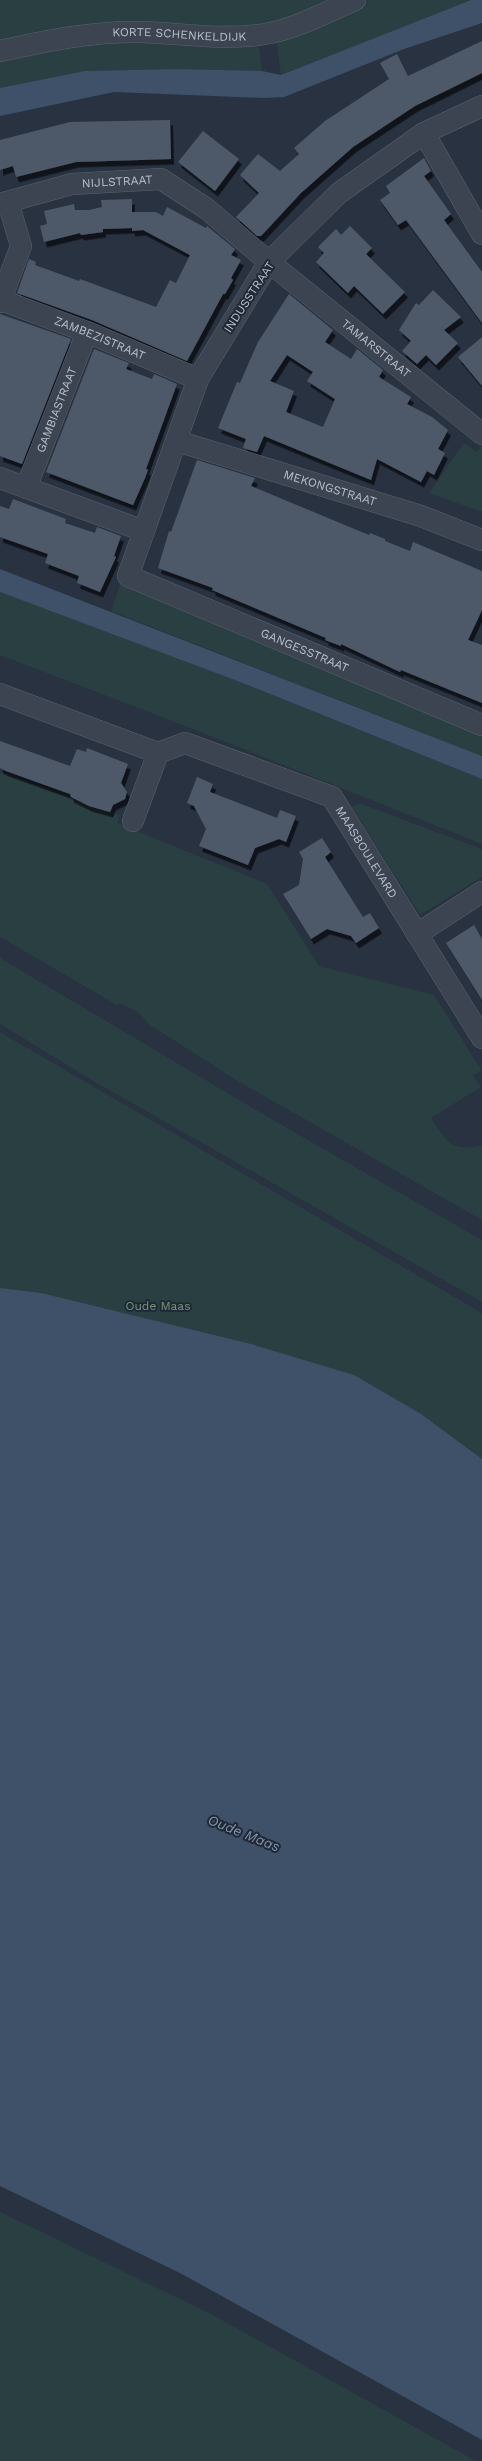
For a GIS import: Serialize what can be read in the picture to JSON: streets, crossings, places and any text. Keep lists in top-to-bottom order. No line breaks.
{"streets":{"street":["KORTE SCHENKELDIJK","NIJLSTRAAT","INDUSSTRAAT","ZAMBEZISTRAAT","TAMARSTRAAT","GAMBIASTRAAT","MEKONGSTRAAT","GANGESSTRAAT","MAASBOULEVARD"]},"crossings":[["NIJLSTRAAT","INDUSSTRAAT"],["NIJLSTRAAT","TAMARSTRAAT"],["INDUSSTRAAT","ZAMBEZISTRAAT"],["INDUSSTRAAT","TAMARSTRAAT"],["INDUSSTRAAT","MEKONGSTRAAT"],["INDUSSTRAAT","GANGESSTRAAT"],["ZAMBEZISTRAAT","GAMBIASTRAAT"]],"water":["Oude Maas"],"parks":["Oude Maas"]}
